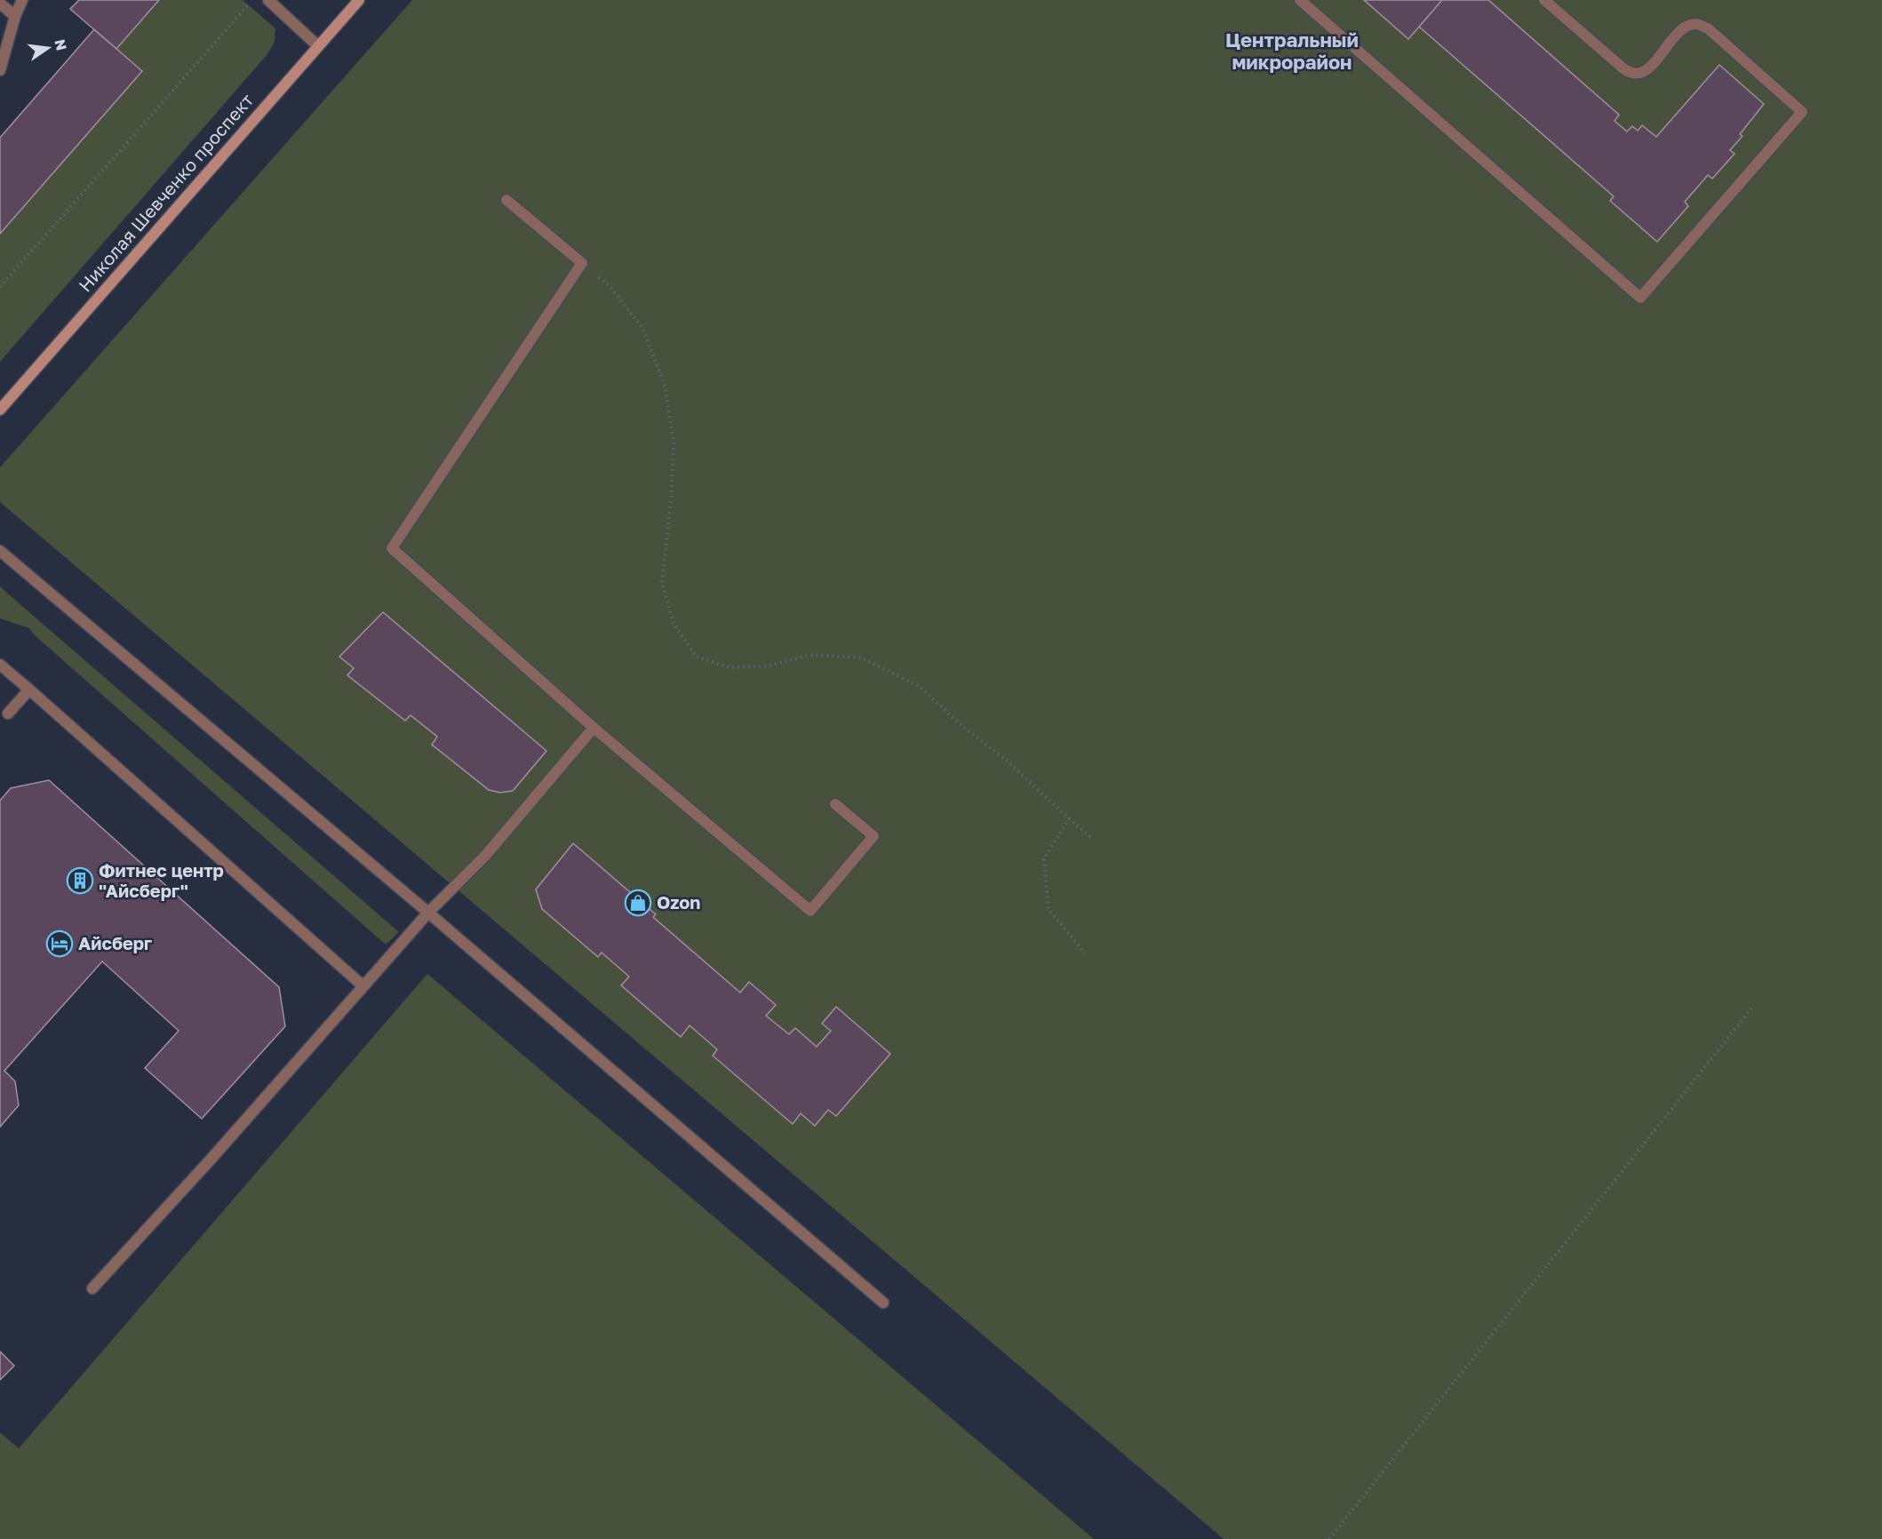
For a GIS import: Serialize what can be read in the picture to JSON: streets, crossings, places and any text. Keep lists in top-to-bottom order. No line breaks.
{"streets":{"main road":["Николая Шевченко проспект"]},"districts":["Центральный микрорайон"],"places":{"building":["Фитнес центр \"Айсберг\""],"shop":["Ozon"],"hotel":["Айсберг"]},"north":"right"}
